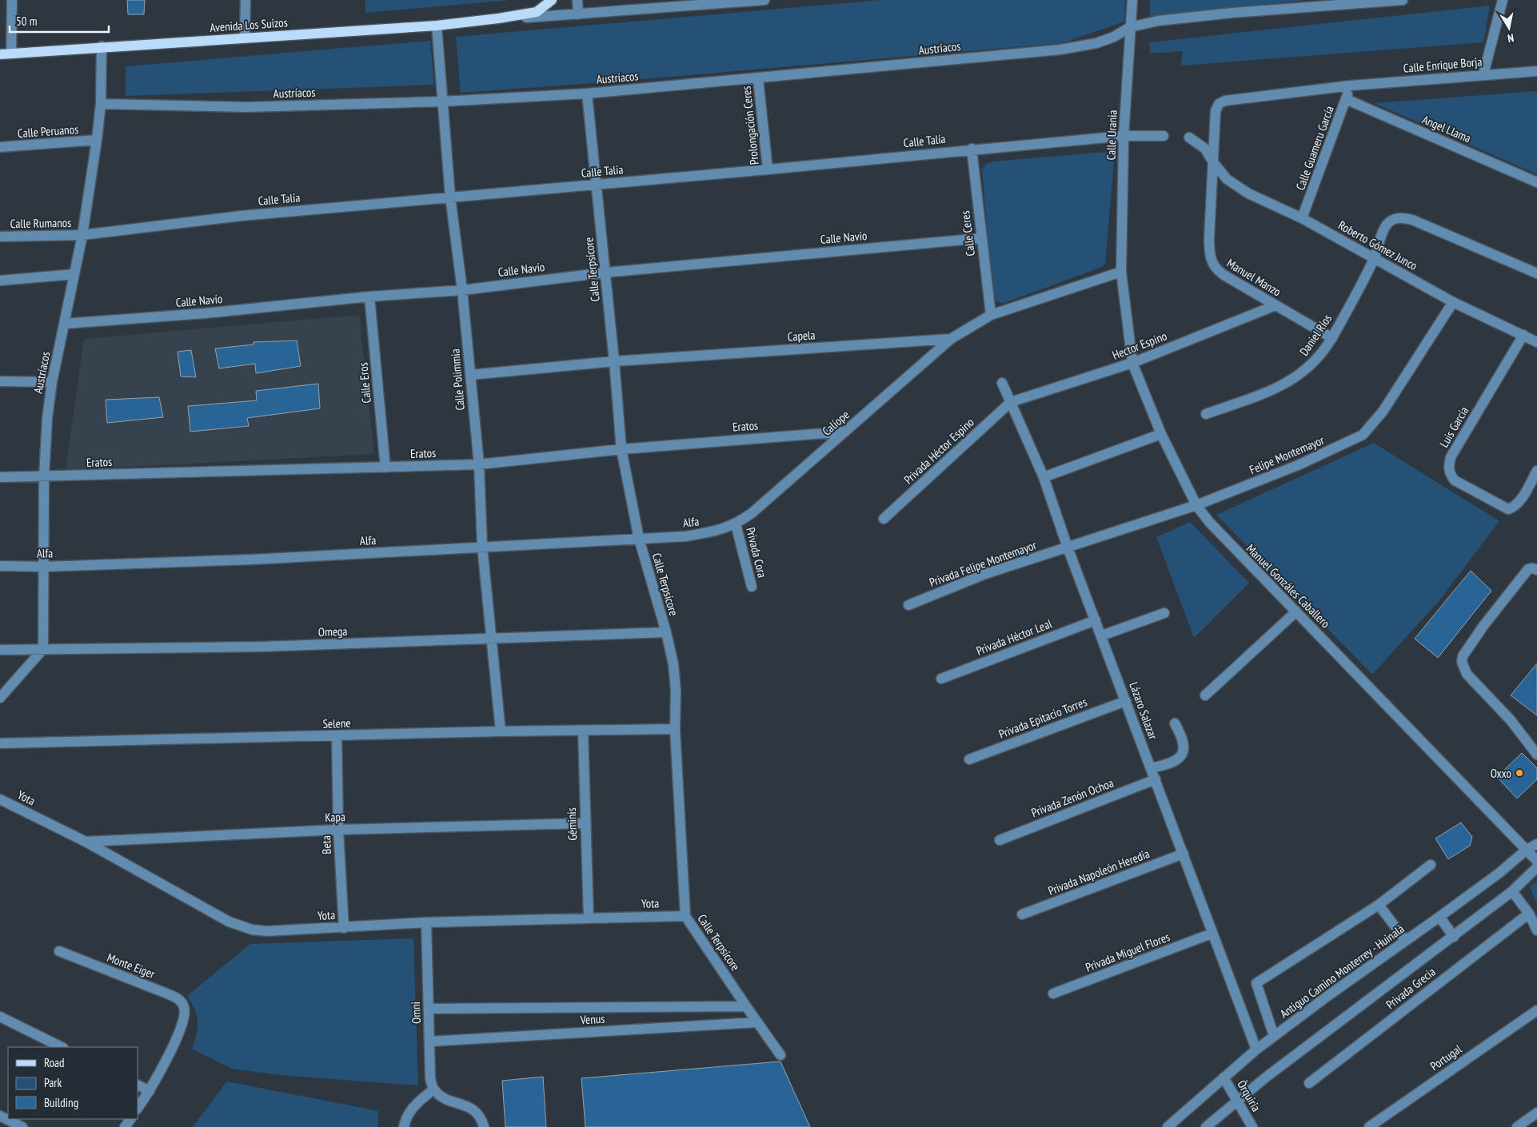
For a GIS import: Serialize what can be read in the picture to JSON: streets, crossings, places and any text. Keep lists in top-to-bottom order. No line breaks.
{"streets":{"main road":["Avenida Los Suizos"],"street":["Austríacos","Calle Enrique Borja","Prolongación Ceres","Angel Llama","Calle Peruanos","Calle Urania","Calle Talía","Calle Guameru García","Calle Rumanos","Calle Ceres","Calle Navío","Roberto Gómez Junco","Calle Terpsícore","Manuel Manzo","Daniel Ríos","Capela","Hector Espino","Calle Polimmia","Calle Eros","Calíope","Eratos","Luis García","Privada Héctor Espino","Felipe Montemayor","Alfa","Privada Cora","Privada Felipe Montemayor","Manuel Gonzáles Caballero","Omega","Privada Héctor Leal","Lázaro Salazar","Privada Epitacio Torres","Selene","Yota","Privada Zenón Ochoa","Kapa","Géminis","Beta","Privada Napoleón Heredia","Privada Miguel Flores","Monte Eiger","Antiguo Camino Monterrey - Huinalá","Privada Grecia","Omni","Venus","Portugal","Òrquiria"]},"crossings":[["Avenida Los Suizos","Austríacos"],["Avenida Los Suizos","Calle Polimmia"],["Austríacos","Prolongación Ceres"],["Austríacos","Calle Peruanos"],["Austríacos","Calle Urania"],["Austríacos","Calle Talía"],["Austríacos","Calle Rumanos"],["Austríacos","Calle Navío"],["Austríacos","Calle Terpsícore"],["Austríacos","Calle Polimmia"],["Austríacos","Eratos"],["Austríacos","Alfa"],["Austríacos","Omega"],["Calle Enrique Borja","Calle Guameru García"],["Prolongación Ceres","Calle Talía"],["Angel Llama","Calle Guameru García"],["Calle Urania","Calle Talía"],["Calle Urania","Capela"],["Calle Urania","Manuel Gonzáles Caballero"],["Calle Talía","Calle Rumanos"],["Calle Talía","Calle Ceres"],["Calle Talía","Calle Terpsícore"],["Calle Talía","Calle Polimmia"],["Calle Guameru García","Roberto Gómez Junco"],["Calle Ceres","Calle Navío"],["Calle Ceres","Capela"],["Calle Navío","Calle Terpsícore"],["Calle Navío","Calle Polimmia"],["Calle Navío","Calle Eros"],["Roberto Gómez Junco","Manuel Manzo"],["Roberto Gómez Junco","Daniel Ríos"],["Roberto Gómez Junco","Luis García"],["Roberto Gómez Junco","Felipe Montemayor"],["Calle Terpsícore","Capela"],["Calle Terpsícore","Eratos"],["Calle Terpsícore","Alfa"],["Calle Terpsícore","Omega"],["Calle Terpsícore","Selene"],["Calle Terpsícore","Yota"],["Calle Terpsícore","Venus"],["Manuel Manzo","Daniel Ríos"],["Manuel Manzo","Hector Espino"],["Capela","Calle Polimmia"],["Capela","Calíope"],["Capela","Manuel Gonzáles Caballero"],["Hector Espino","Privada Héctor Espino"],["Hector Espino","Manuel Gonzáles Caballero"],["Hector Espino","Lázaro Salazar"],["Calle Polimmia","Eratos"],["Calle Polimmia","Alfa"],["Calle Polimmia","Omega"],["Calle Polimmia","Selene"],["Calle Eros","Eratos"],["Calíope","Eratos"],["Calíope","Alfa"],["Calíope","Privada Cora"],["Privada Héctor Espino","Lázaro Salazar"],["Felipe Montemayor","Privada Felipe Montemayor"],["Felipe Montemayor","Manuel Gonzáles Caballero"],["Felipe Montemayor","Lázaro Salazar"],["Alfa","Privada Cora"],["Privada Felipe Montemayor","Lázaro Salazar"],["Manuel Gonzáles Caballero","Antiguo Camino Monterrey - Huinalá"],["Privada Héctor Leal","Lázaro Salazar"],["Lázaro Salazar","Privada Epitacio Torres"],["Lázaro Salazar","Privada Zenón Ochoa"],["Lázaro Salazar","Privada Napoleón Heredia"],["Lázaro Salazar","Privada Miguel Flores"],["Lázaro Salazar","Antiguo Camino Monterrey - Huinalá"],["Selene","Géminis"],["Selene","Beta"],["Yota","Kapa"],["Yota","Géminis"],["Yota","Beta"],["Yota","Omni"],["Kapa","Géminis"],["Kapa","Beta"],["Antiguo Camino Monterrey - Huinalá","Òrquiria"],["Omni","Venus"]],"places":["Oxxo"],"legend":["Road","Park","Building"],"scale_bar":"50 m","north":"bottom"}
